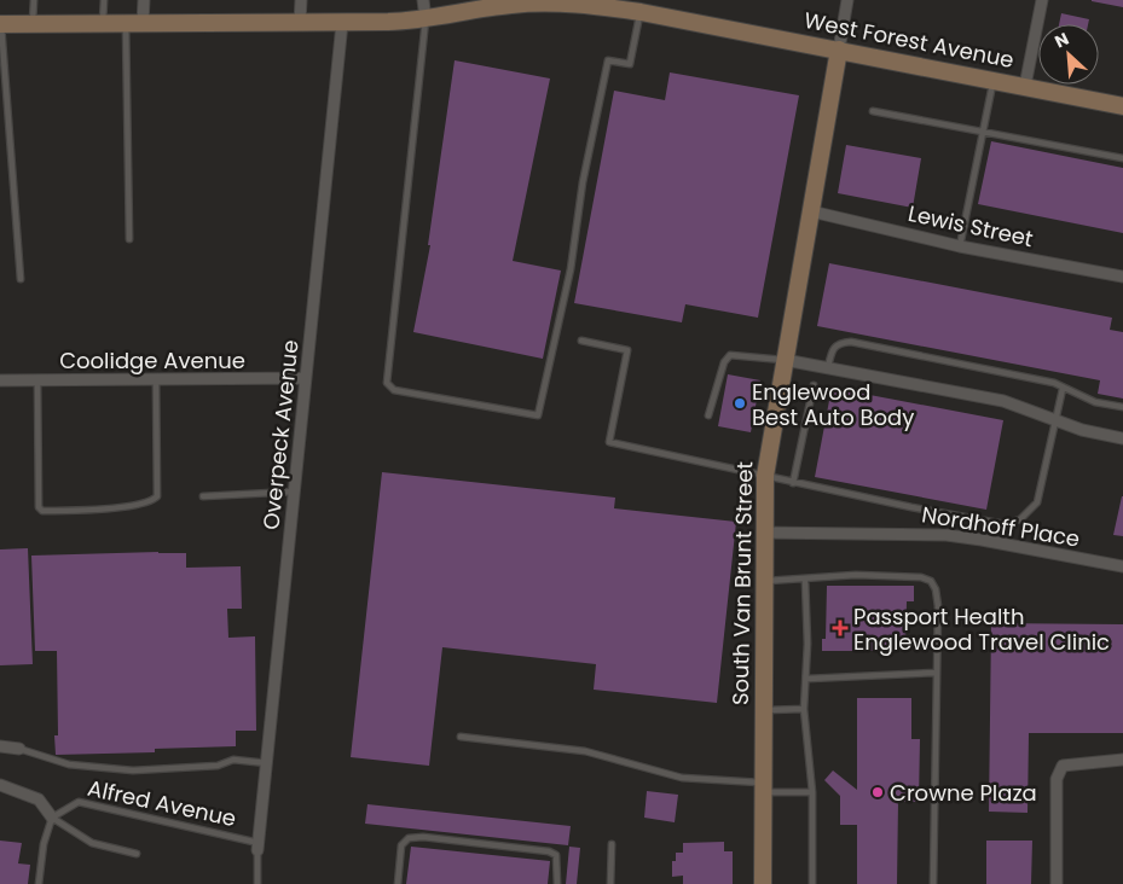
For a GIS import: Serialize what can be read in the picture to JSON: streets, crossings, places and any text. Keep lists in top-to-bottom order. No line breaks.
{"streets":{"street":["West Forest Avenue","Lewis Street","Coolidge Avenue","Overpeck Avenue","Nordhoff Place","South Van Brunt Street"],"lane":["Alfred Avenue"]},"crossings":[["West Forest Avenue","Overpeck Avenue"],["West Forest Avenue","South Van Brunt Street"],["Lewis Street","South Van Brunt Street"],["Coolidge Avenue","Overpeck Avenue"],["Overpeck Avenue","Alfred Avenue"],["Nordhoff Place","South Van Brunt Street"]],"places":{"other":["Englewood Best Auto Body","Crowne Plaza"],"health":["Passport Health Englewood Travel Clinic"]},"north":"top left"}
